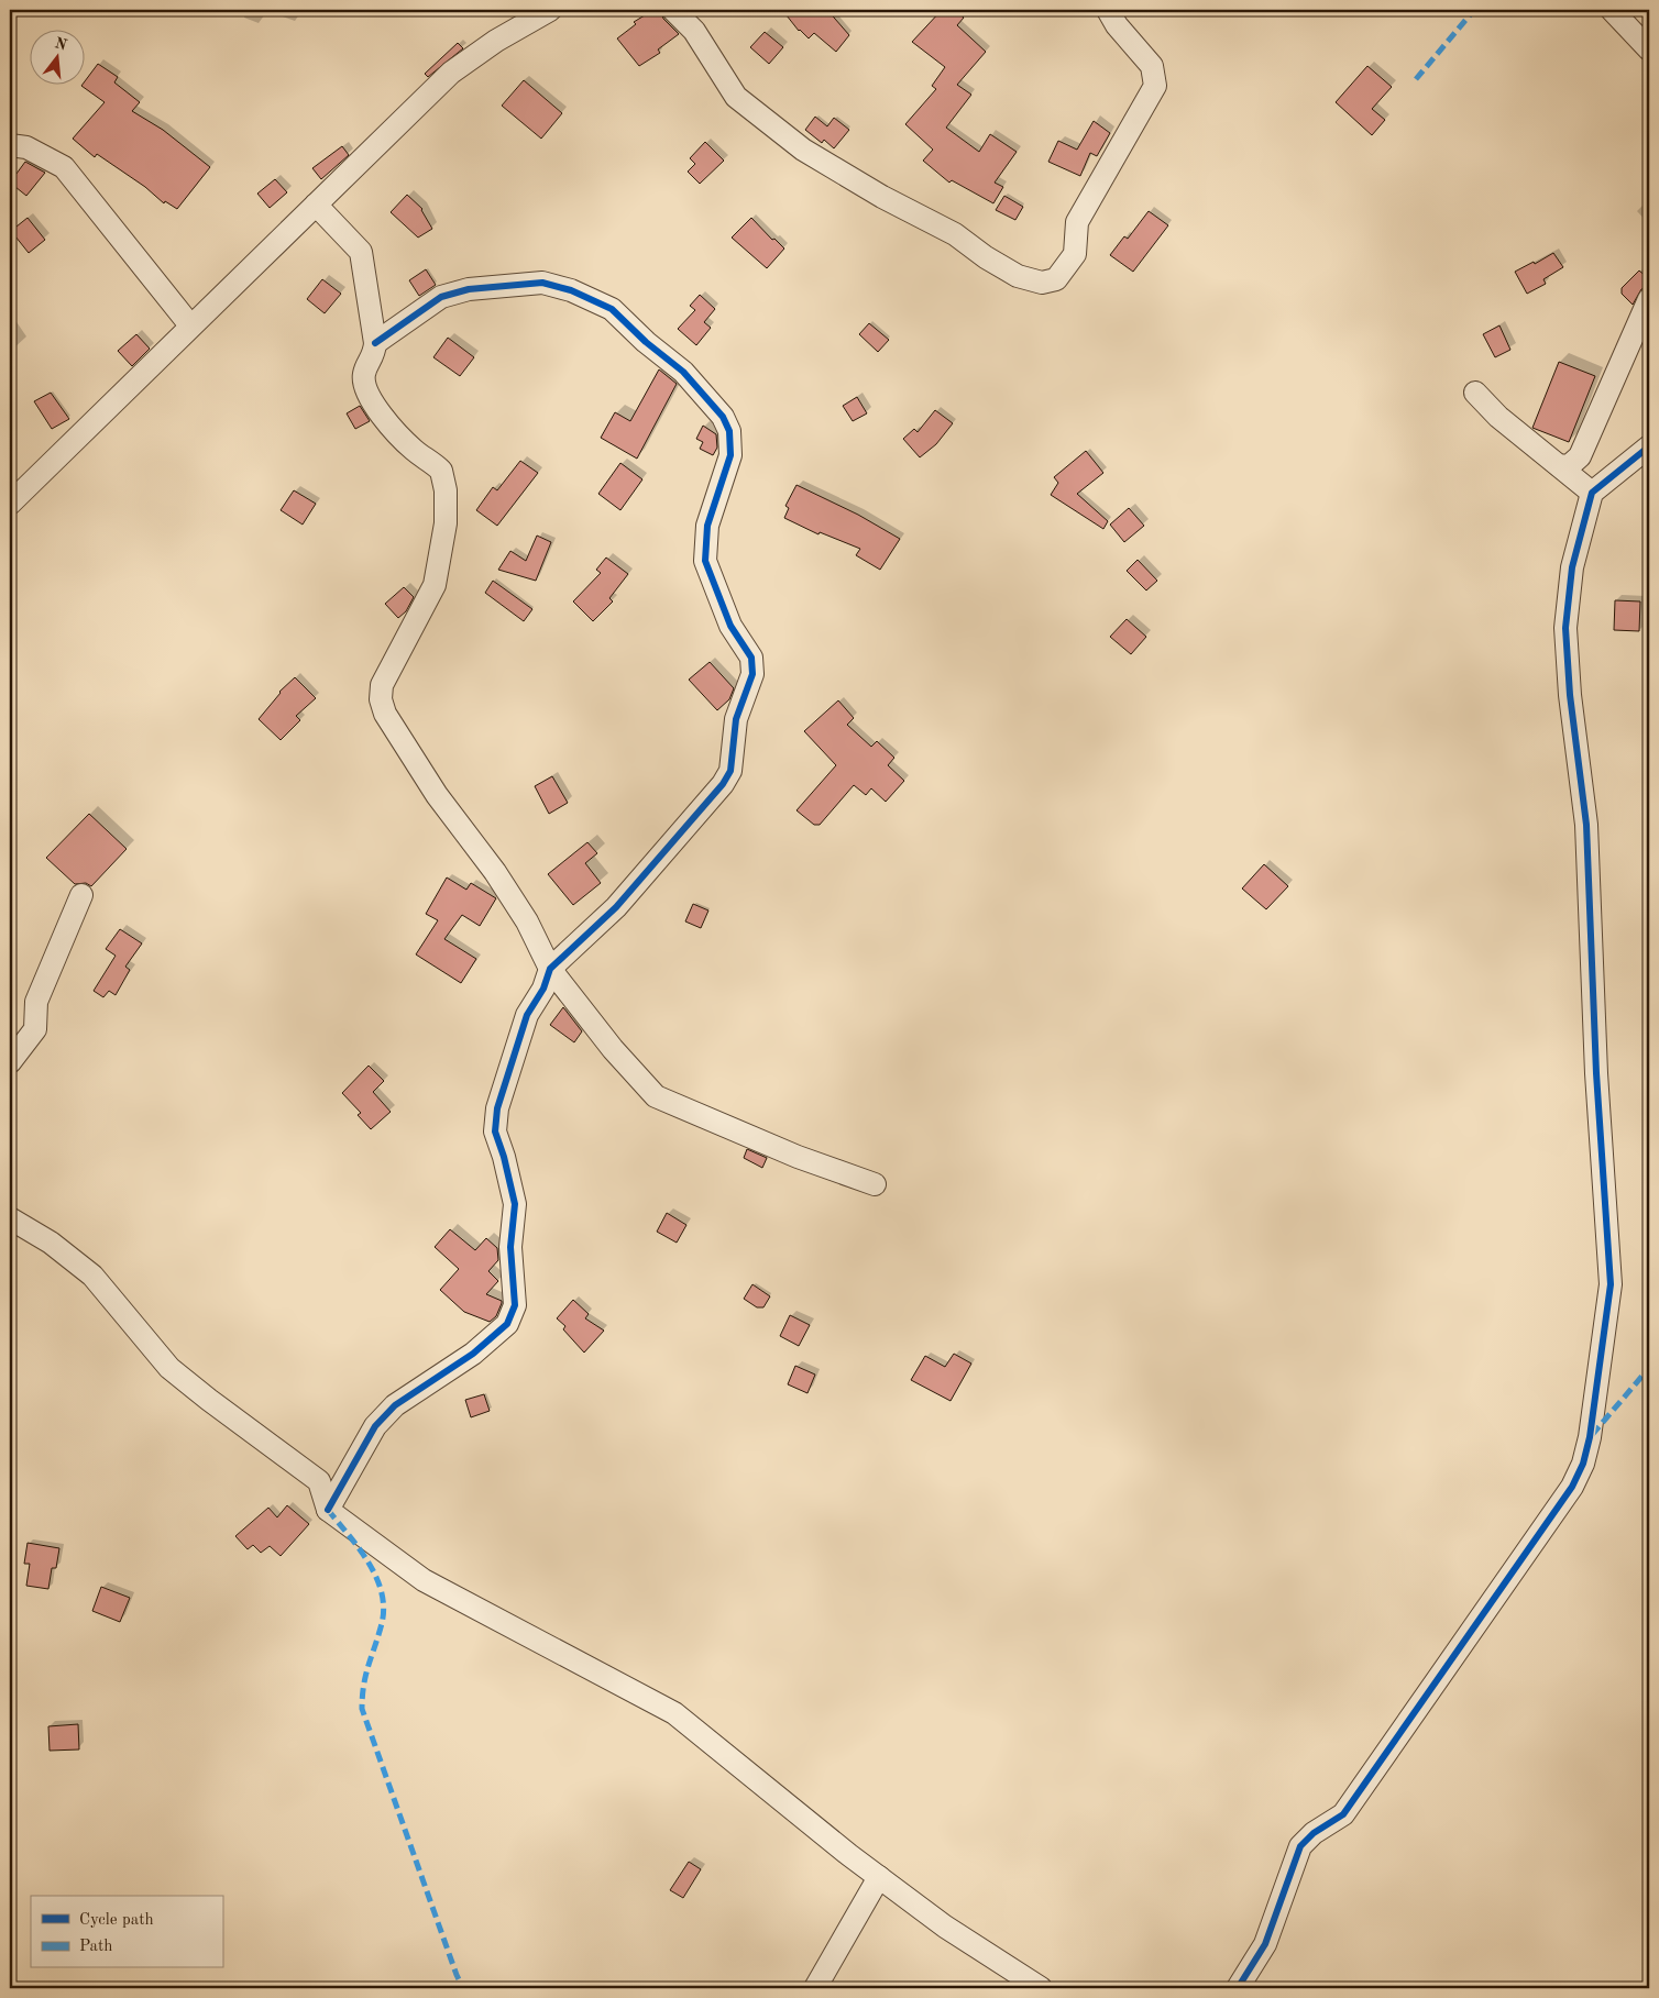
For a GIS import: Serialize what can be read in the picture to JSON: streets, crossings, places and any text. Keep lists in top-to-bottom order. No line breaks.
{"legend":["Cycle path","Path"],"north":"top"}
